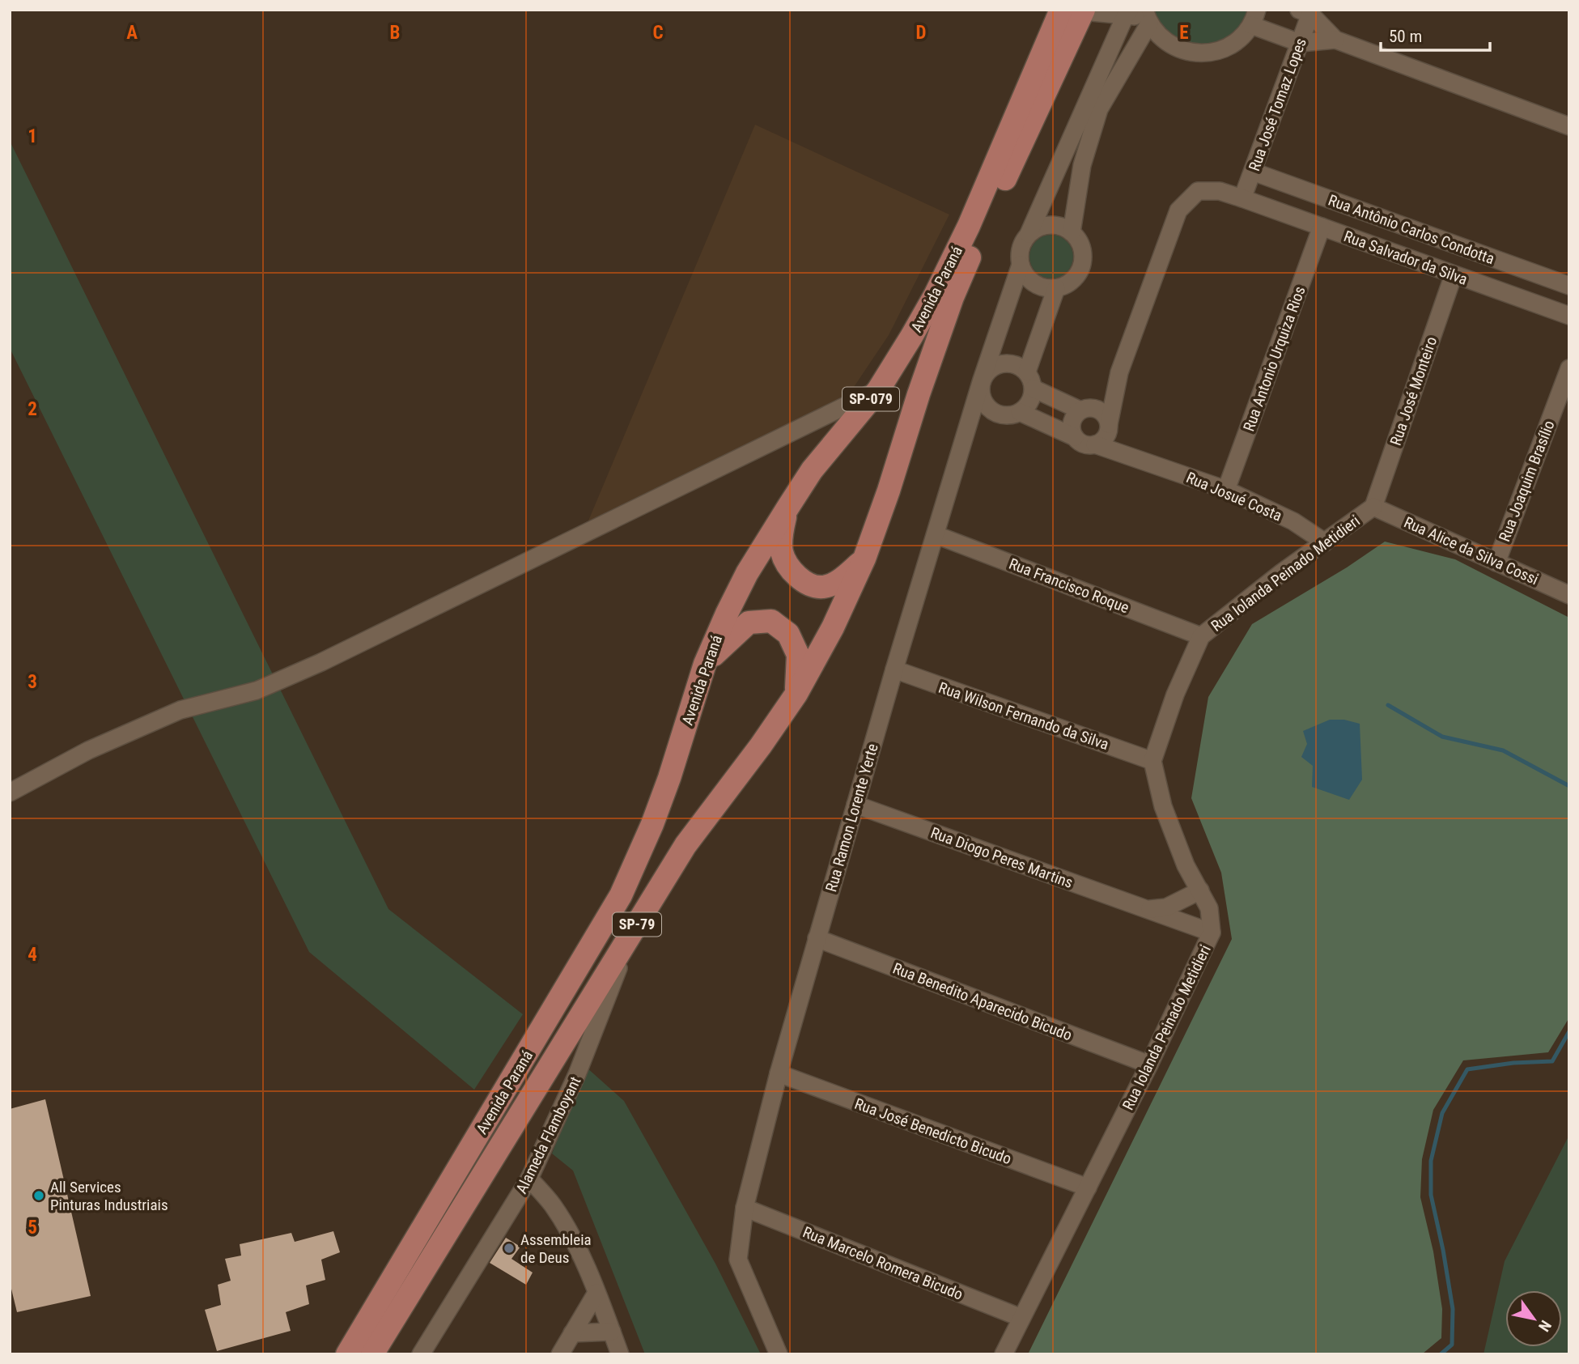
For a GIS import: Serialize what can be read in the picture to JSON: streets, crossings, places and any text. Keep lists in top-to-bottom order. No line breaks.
{"streets":{"main road":["Avenida Paraná","SP-079","SP-79"],"street":["Rua José Tomaz Lopes","Rua Antônio Carlos Condotta","Rua Salvador da Silva","Rua Antonio Urquiza Rios","Rua José Monteiro","Rua Joaquim Brasílio","Rua Josué Costa","Rua Alice da Silva Cossi","Rua Iolanda Peinado Metidieri","Rua Francisco Roque","Rua Wilson Fernando da Silva","Rua Ramon Lorente Yerte","Rua Diogo Peres Martins","Rua Benedito Aparecido Bicudo","Rua José Benedicto Bicudo","Alameda Flamboyant","Rua Marcelo Romera Bicudo"]},"crossings":[["Rua José Tomaz Lopes","Rua Antônio Carlos Condotta"],["Rua José Tomaz Lopes","Rua Salvador da Silva"],["Rua Salvador da Silva","Rua Antonio Urquiza Rios"],["Rua Salvador da Silva","Rua José Monteiro"],["Avenida Paraná","Alameda Flamboyant"],["Rua Antonio Urquiza Rios","Rua Josué Costa"],["Rua José Monteiro","Rua Alice da Silva Cossi"],["Rua José Monteiro","Rua Iolanda Peinado Metidieri"],["Rua Joaquim Brasílio","Rua Alice da Silva Cossi"],["Rua Josué Costa","Rua Iolanda Peinado Metidieri"],["Rua Alice da Silva Cossi","Rua Iolanda Peinado Metidieri"],["Rua Iolanda Peinado Metidieri","Rua Francisco Roque"],["Rua Iolanda Peinado Metidieri","Rua Wilson Fernando da Silva"],["Rua Iolanda Peinado Metidieri","Rua Diogo Peres Martins"],["Rua Iolanda Peinado Metidieri","Rua Benedito Aparecido Bicudo"],["Rua Iolanda Peinado Metidieri","Rua José Benedicto Bicudo"],["Rua Iolanda Peinado Metidieri","Rua Marcelo Romera Bicudo"],["Rua Francisco Roque","Rua Ramon Lorente Yerte"],["Rua Wilson Fernando da Silva","Rua Ramon Lorente Yerte"],["Rua Ramon Lorente Yerte","Rua Diogo Peres Martins"],["Rua Ramon Lorente Yerte","Rua Benedito Aparecido Bicudo"],["Rua Ramon Lorente Yerte","Rua José Benedicto Bicudo"],["Rua Ramon Lorente Yerte","Rua Marcelo Romera Bicudo"]],"places":["All Services Pinturas Industriais","Assembleia de Deus"],"scale_bar":"50 m","north":"bottom right","grid":{"columns":["A","B","C","D","E"],"rows":["1","2","3","4","5"]}}
